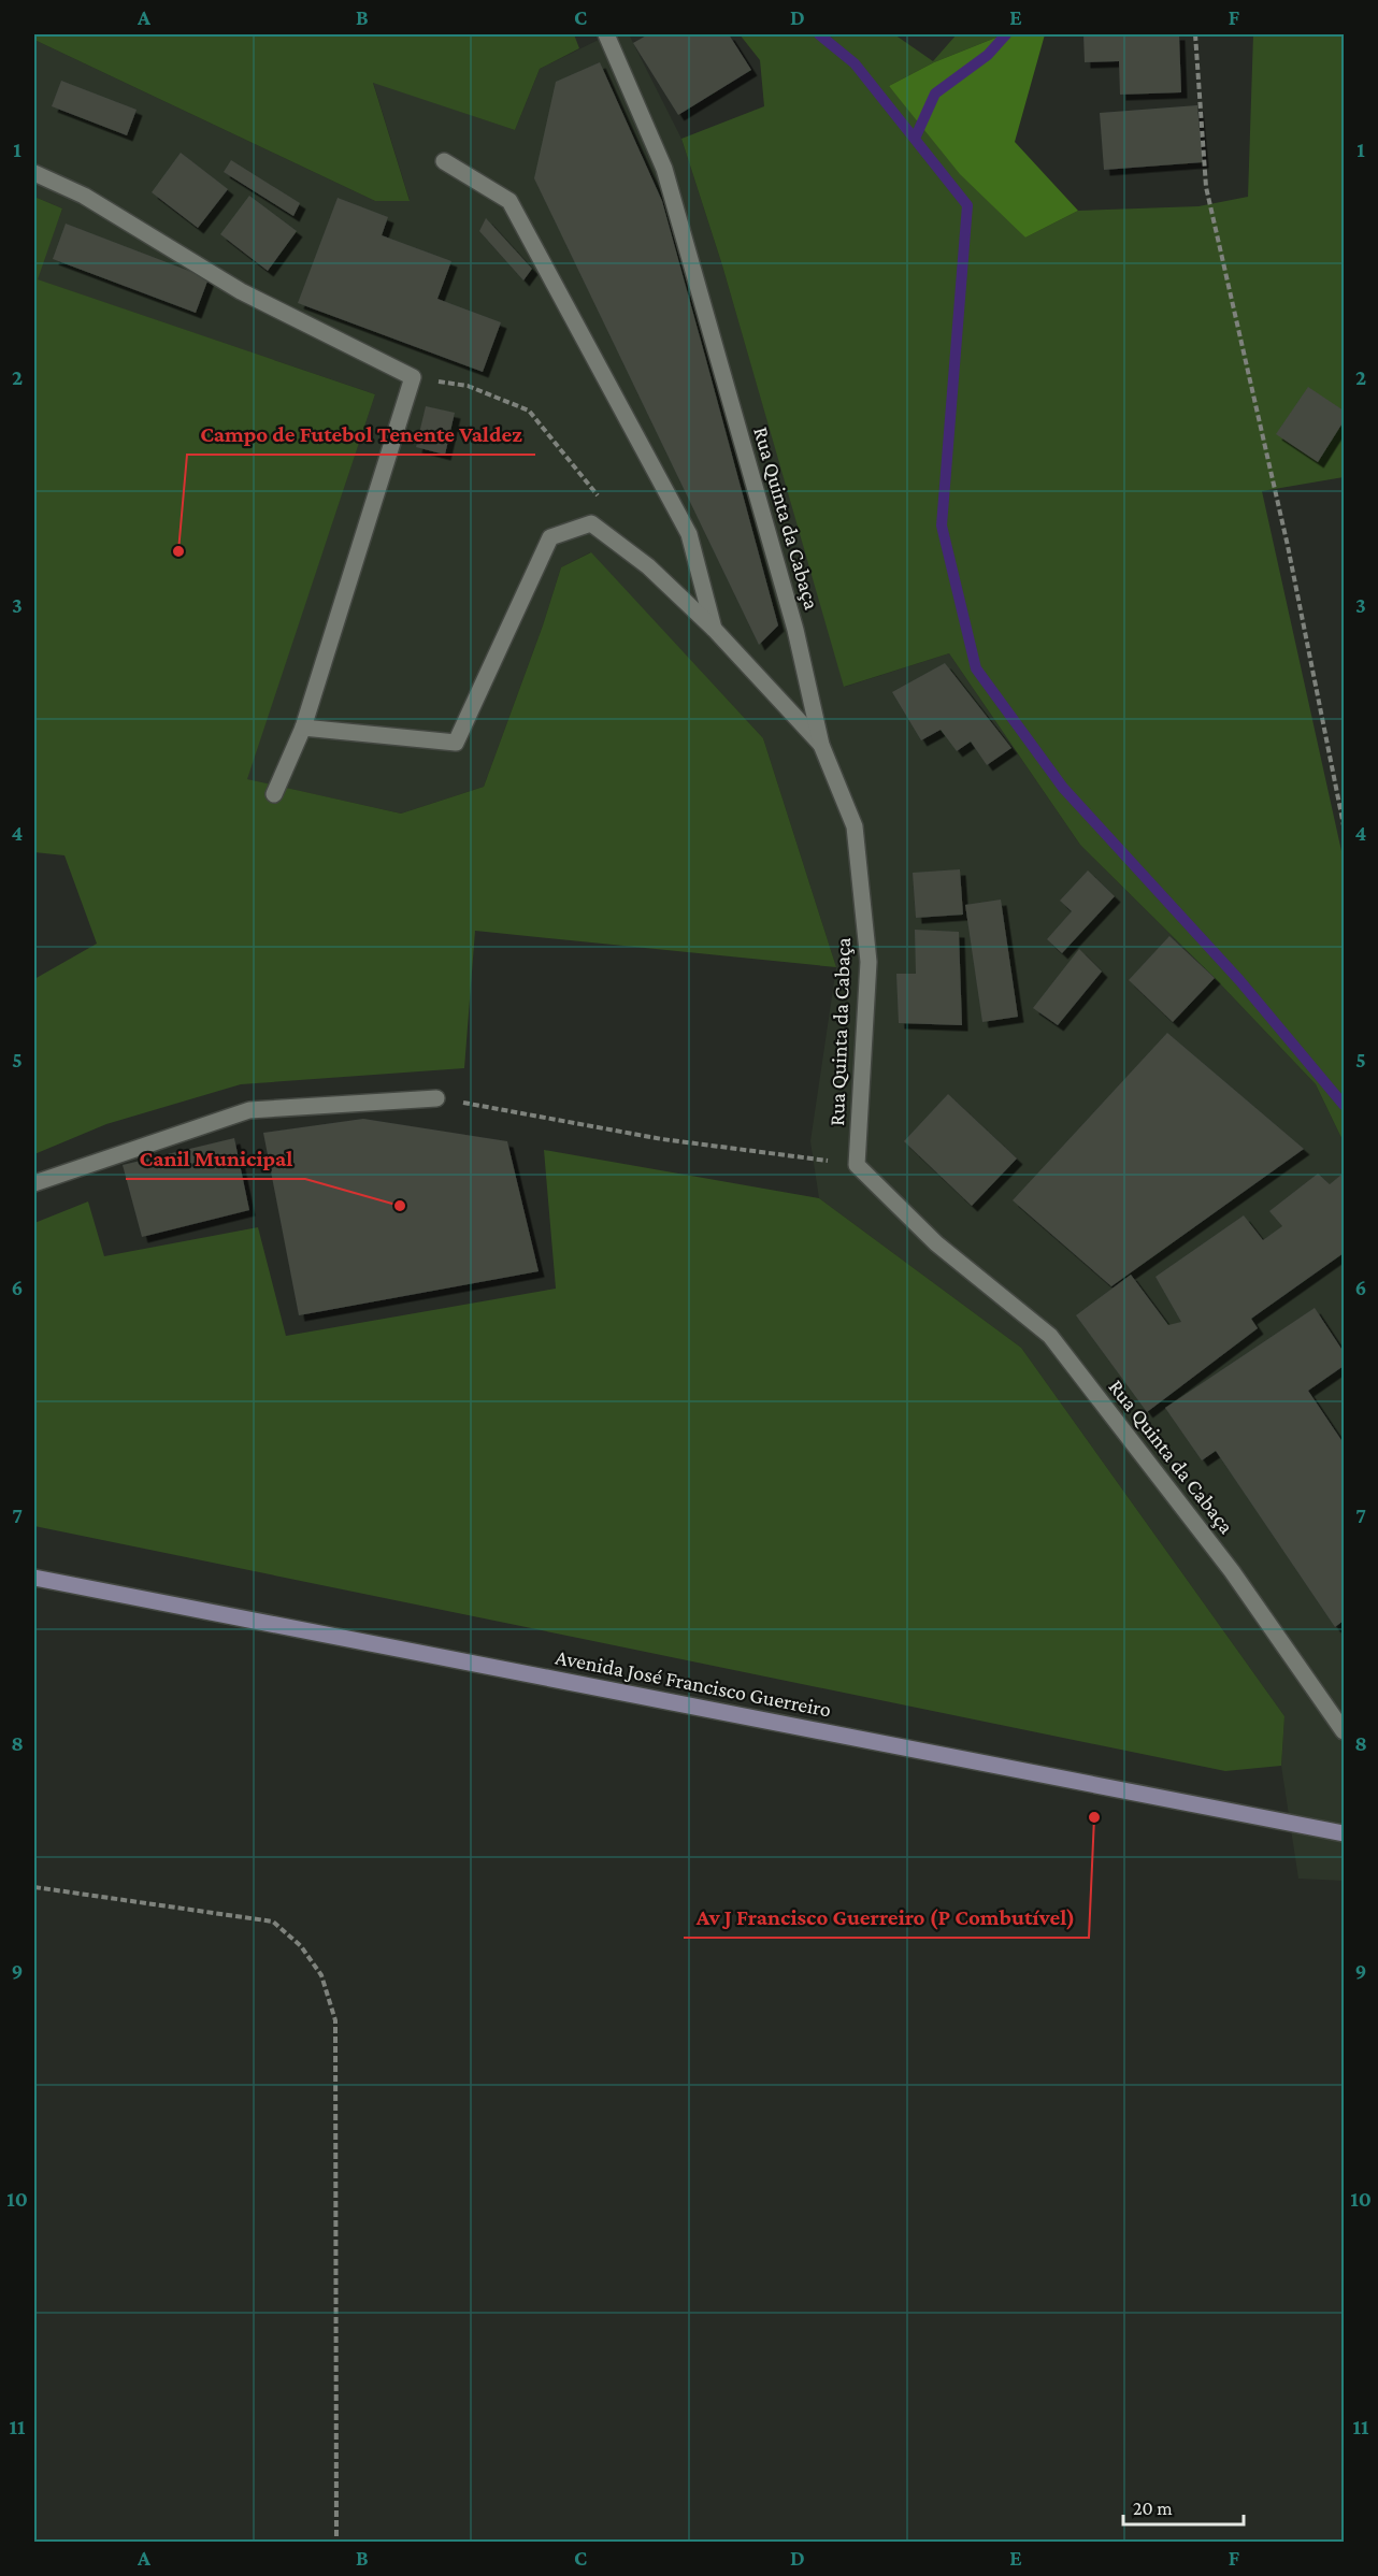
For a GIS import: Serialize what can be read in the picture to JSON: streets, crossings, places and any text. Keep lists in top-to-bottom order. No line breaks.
{"streets":{"main road":["Avenida José Francisco Guerreiro"],"street":["Rua Quinta da Cabaça"]},"places":["Campo de Futebol Tenente Valdez","Canil Municipal","Av J Francisco Guerreiro (P Combutível)"],"scale_bar":"20 m","grid":{"columns":["A","B","C","D","E","F"],"rows":["1","2","3","4","5","6","7","8","9","10","11"]}}
